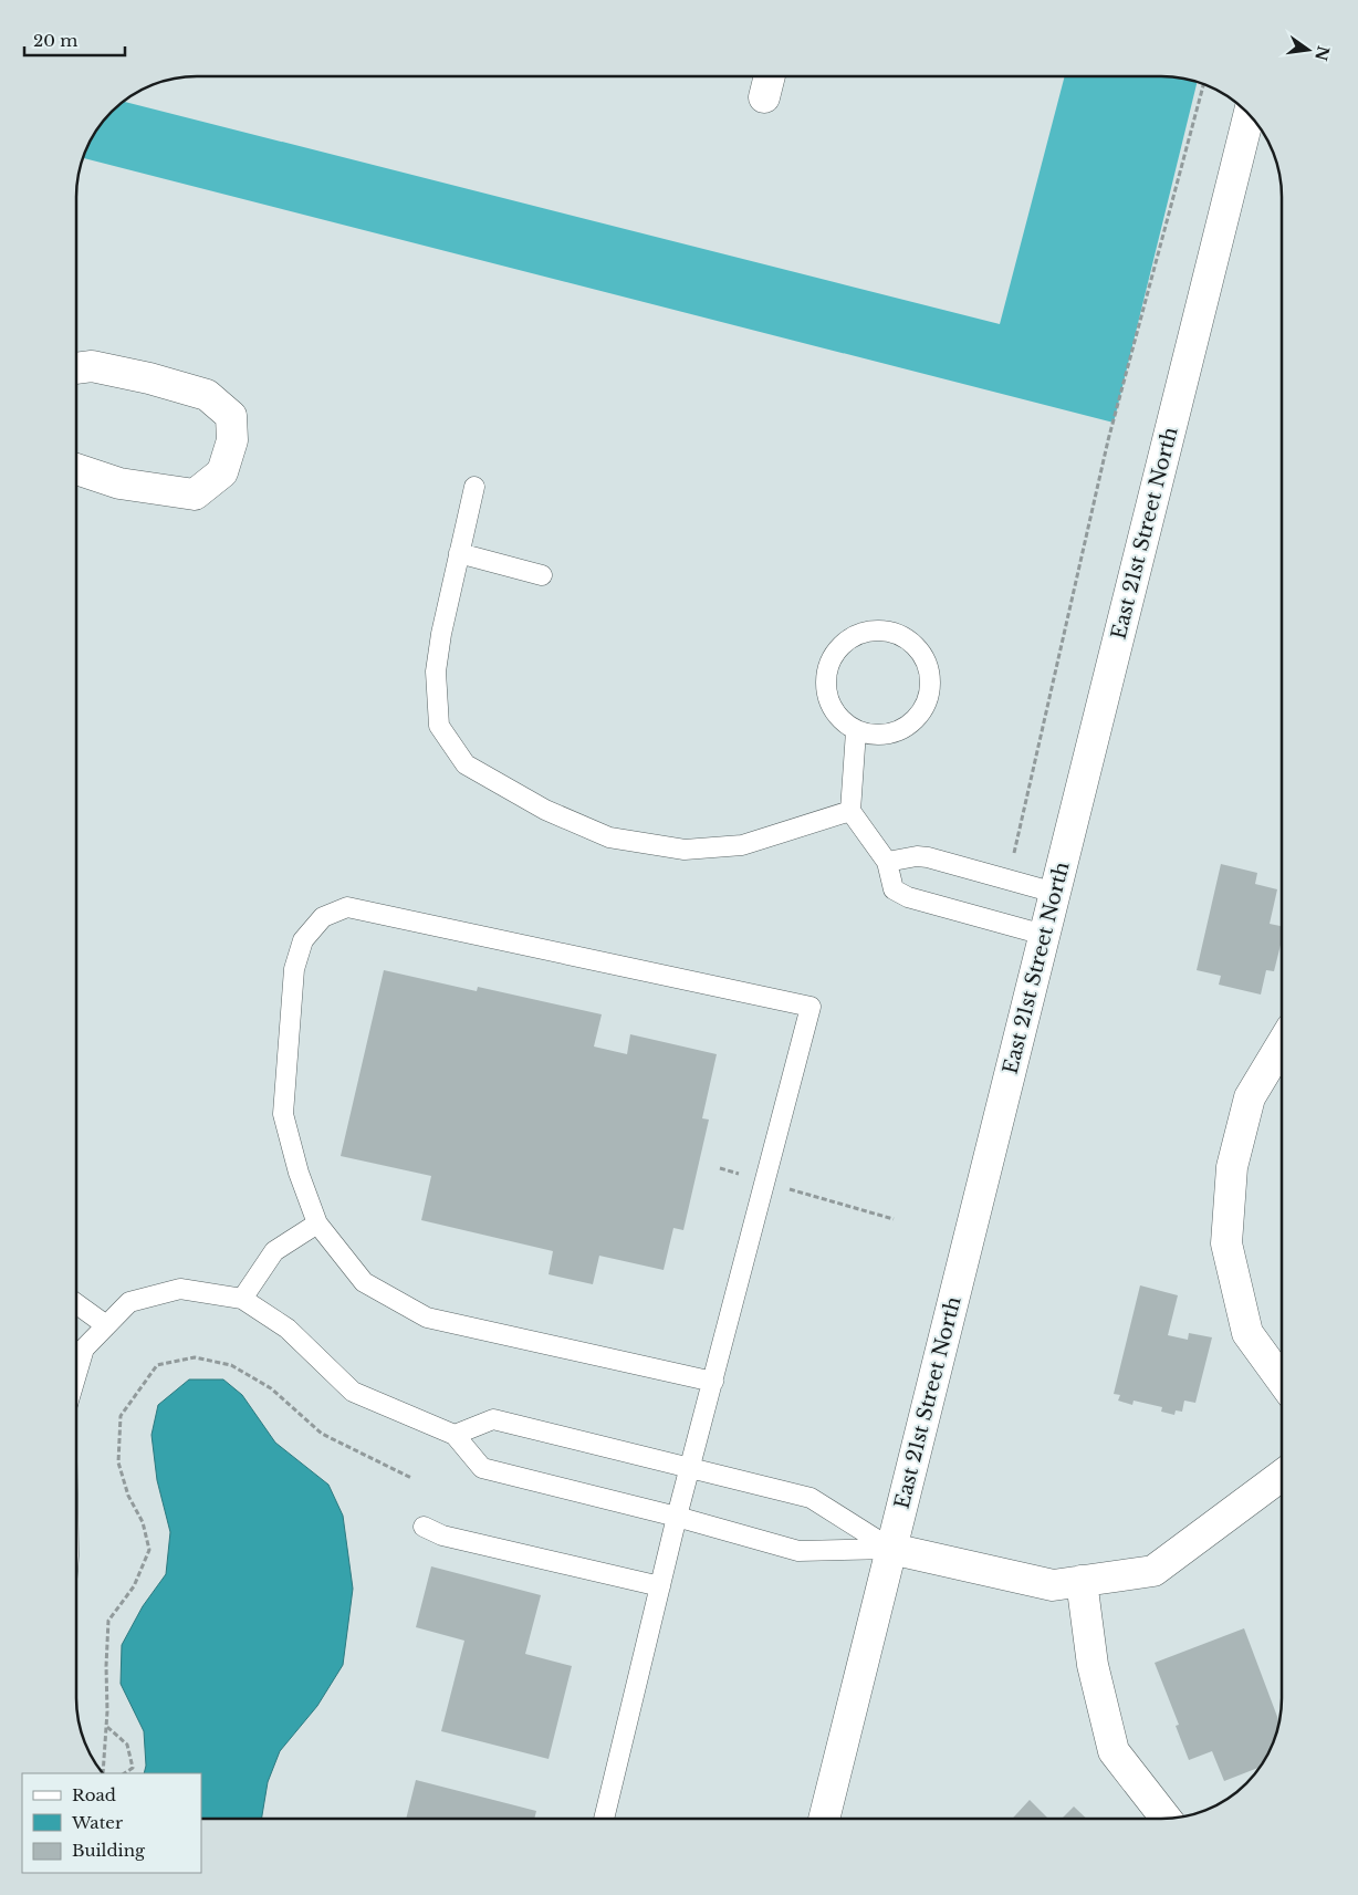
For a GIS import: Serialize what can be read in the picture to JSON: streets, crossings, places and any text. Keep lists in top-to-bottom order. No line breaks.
{"streets":{"main road":["East 21st Street North"]},"legend":["Road","Water","Building"],"scale_bar":"20 m","north":"right"}
